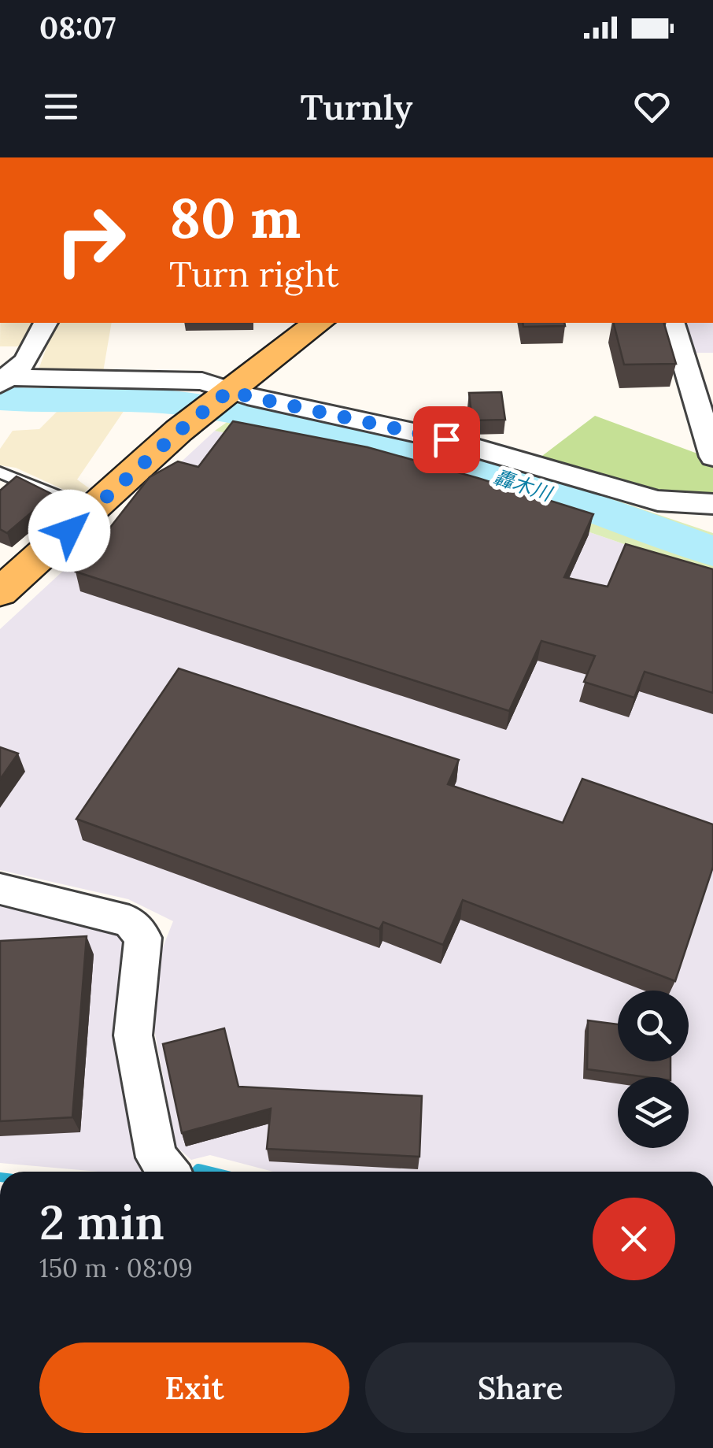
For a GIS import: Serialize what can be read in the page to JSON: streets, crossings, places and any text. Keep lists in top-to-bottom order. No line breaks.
{"water":["轟木川"],"page":{"status":"08:07","header":"Turnly","turn":["80 m","Turn right"],"heading":["2 min","150 m · 08:09"],"buttons":["Exit","Share"]}}
